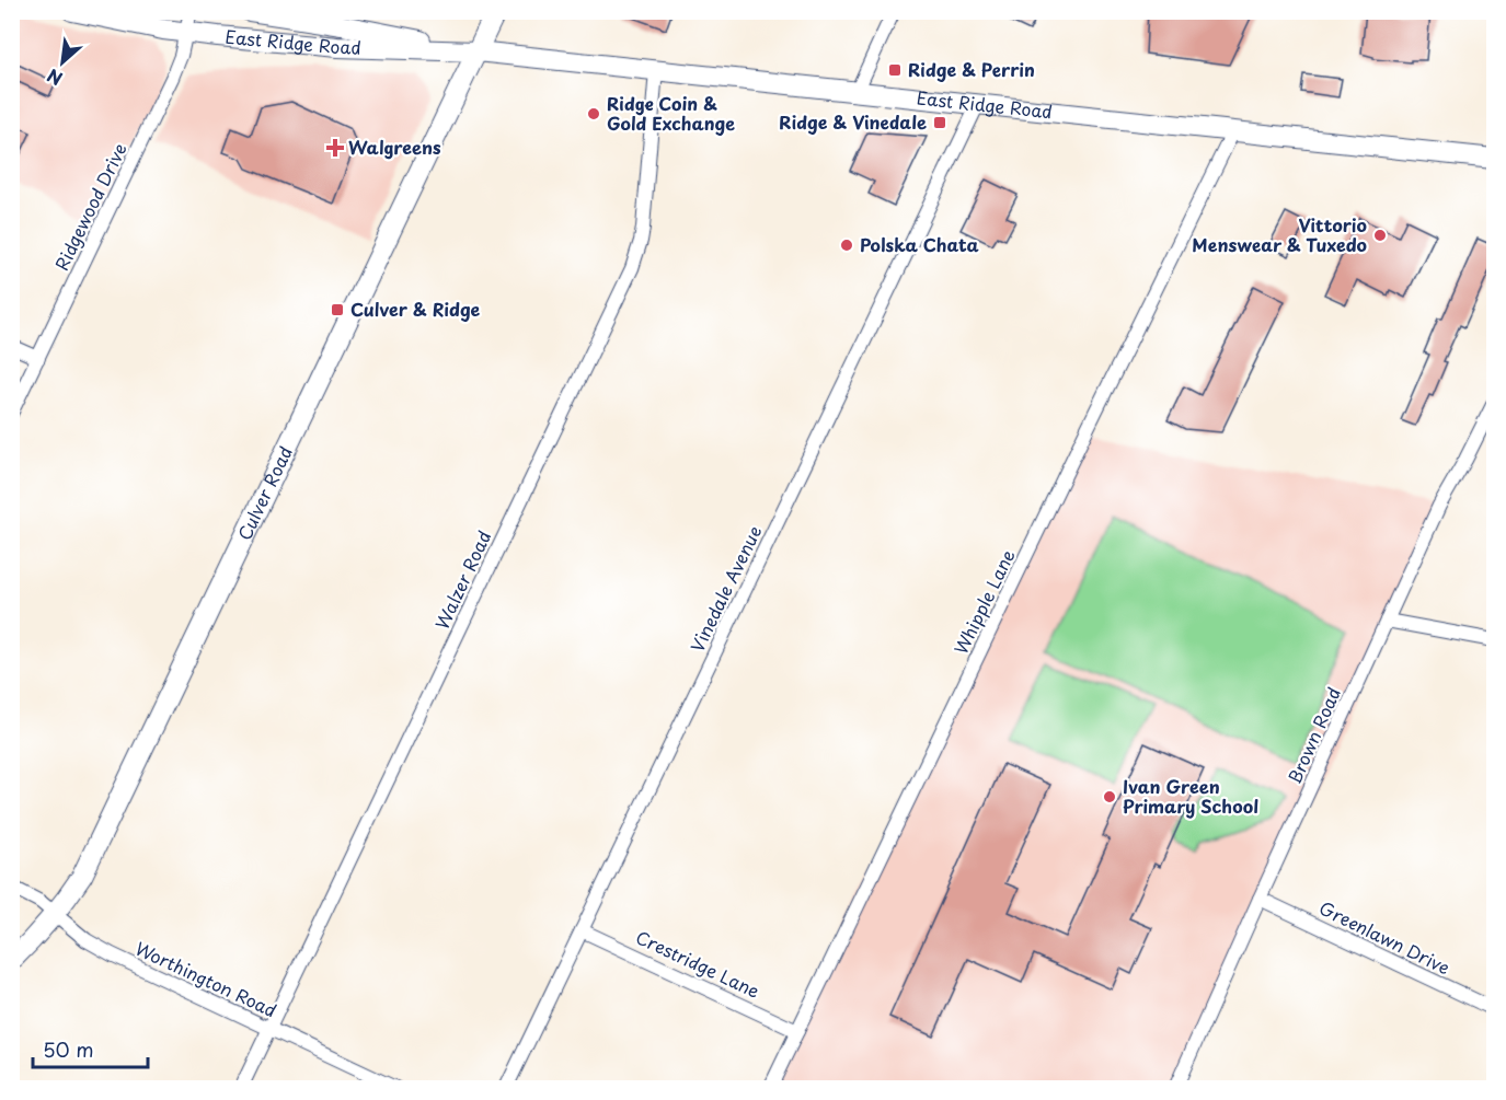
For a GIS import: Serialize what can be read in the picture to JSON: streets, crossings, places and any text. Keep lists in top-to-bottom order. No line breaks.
{"streets":{"main road":["East Ridge Road","Culver Road"],"street":["Ridgewood Drive","Walzer Road","Vinedale Avenue","Whipple Lane","Brown Road","Greenlawn Drive","Crestridge Lane","Worthington Road"]},"crossings":[["East Ridge Road","Ridgewood Drive"],["East Ridge Road","Culver Road"],["East Ridge Road","Walzer Road"],["East Ridge Road","Vinedale Avenue"],["East Ridge Road","Whipple Lane"],["Culver Road","Worthington Road"],["Walzer Road","Worthington Road"],["Vinedale Avenue","Crestridge Lane"],["Whipple Lane","Crestridge Lane"],["Brown Road","Greenlawn Drive"]],"places":{"transit":["Ridge & Perrin","Ridge & Vinedale","Culver & Ridge"],"other":["Ridge Coin & Gold Exchange","Vittorio Menswear & Tuxedo","Polska Chata","Ivan Green Primary School"],"health":["Walgreens"]},"scale_bar":"50 m","north":"bottom left"}
